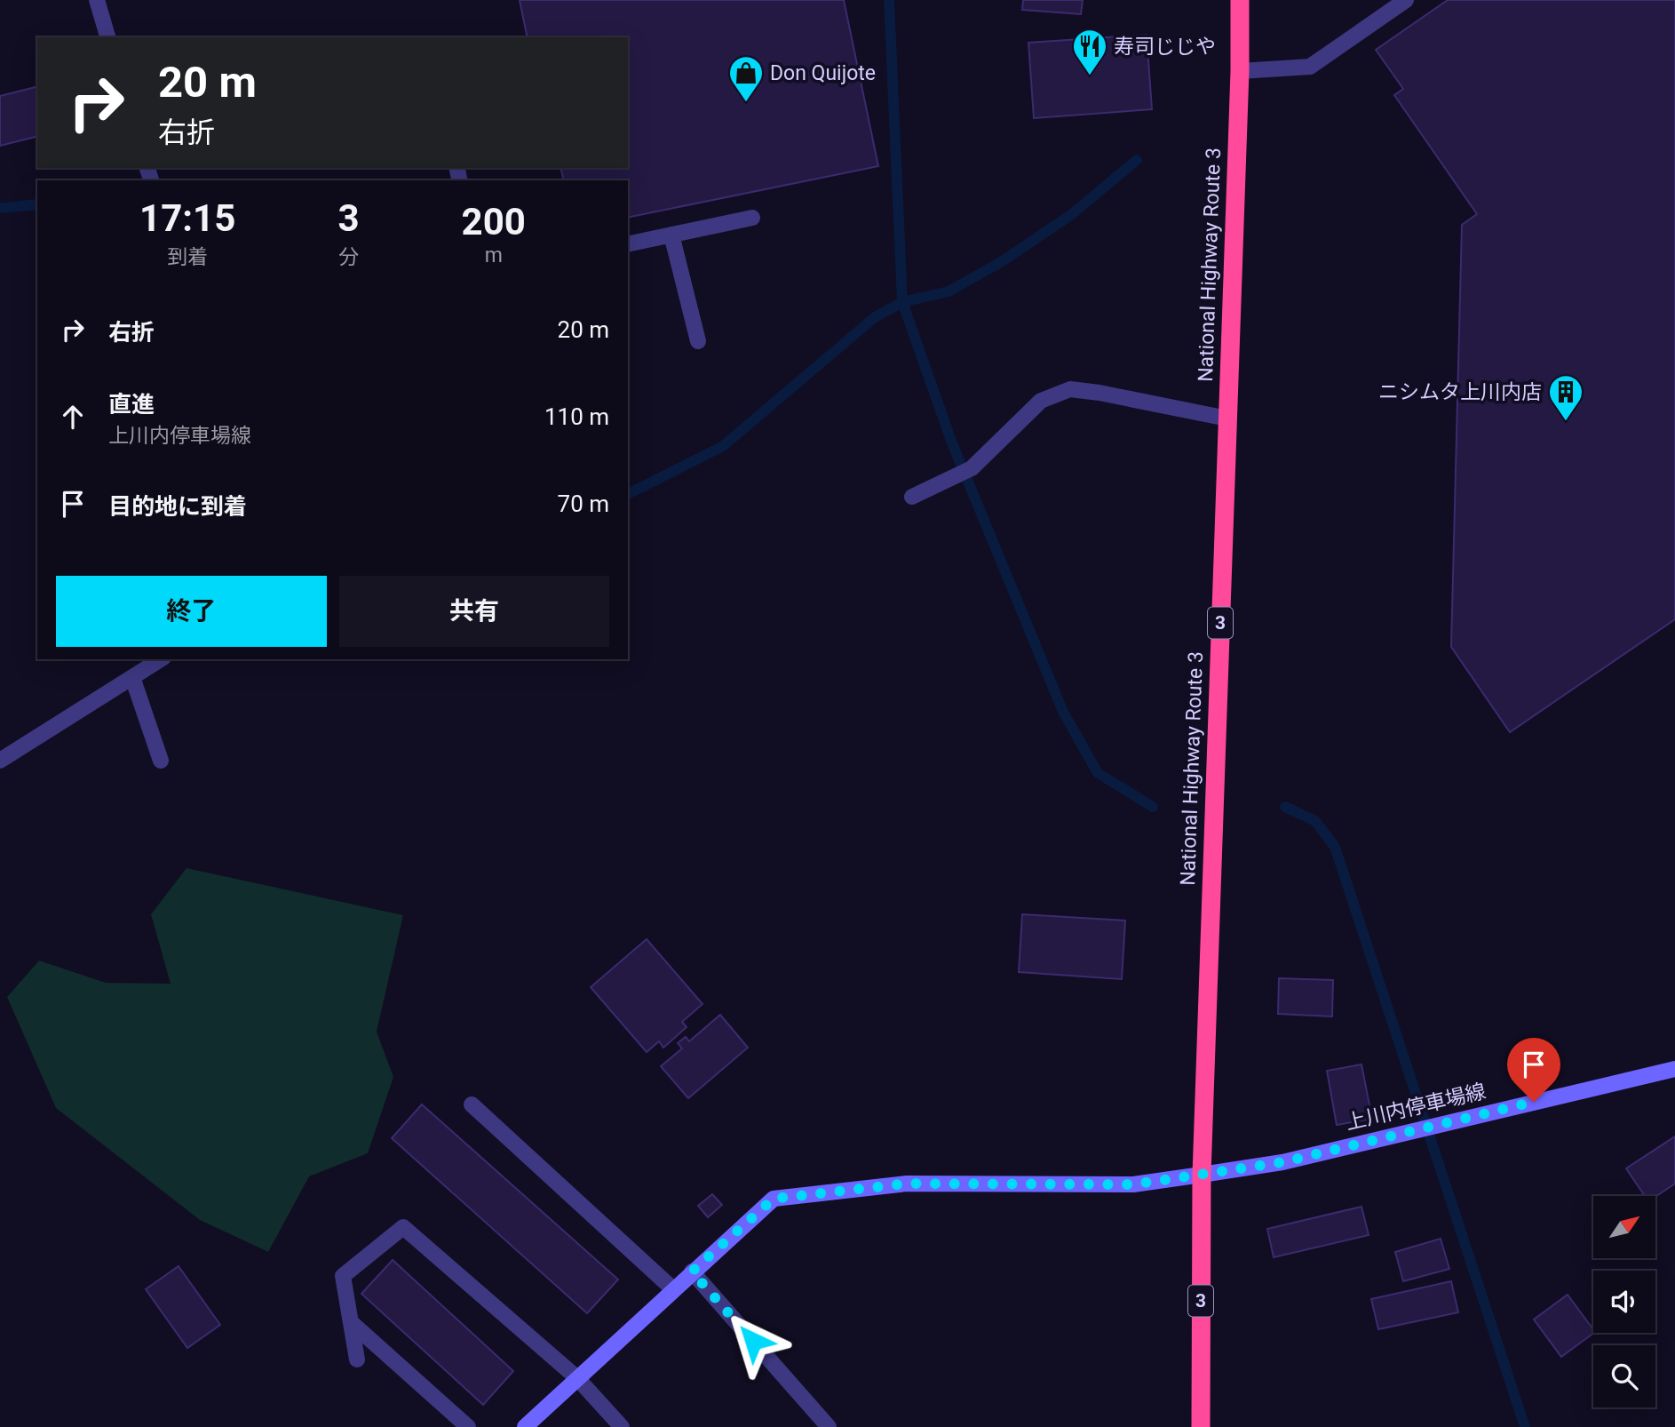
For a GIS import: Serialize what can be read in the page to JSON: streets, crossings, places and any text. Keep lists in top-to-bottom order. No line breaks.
{"streets":{"highway":["National Highway Route 3","3"],"street":["上川内停車場線"]},"crossings":[["National Highway Route 3","上川内停車場線"]],"places":{"restaurant":["寿司じじや"],"shop":["Don Quijote"],"building":["ニシムタ上川内店"]},"north":"top right","page":{"turn":["20 m","右折"],"eta":["17:15","到着","3","分","200","m"],"list":[{"name":"右折","value":"20 m"},{"name":"直進","note":"上川内停車場線","value":"110 m"},{"name":"目的地に到着","value":"70 m"}],"buttons":["終了","共有"]}}
